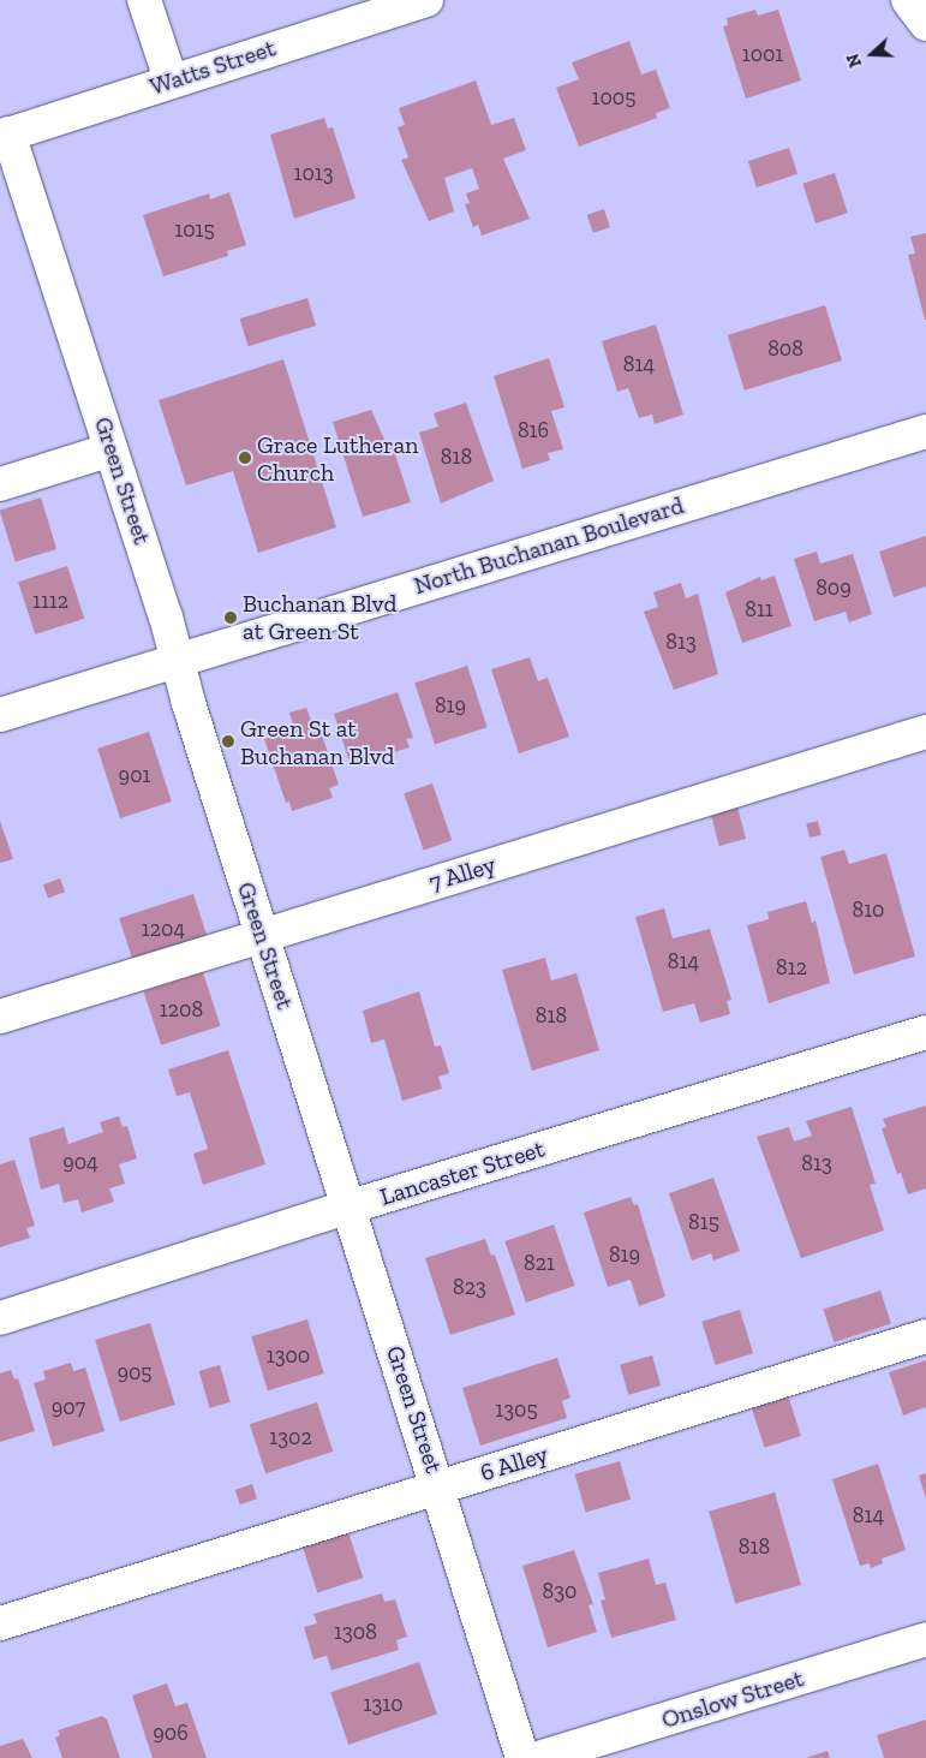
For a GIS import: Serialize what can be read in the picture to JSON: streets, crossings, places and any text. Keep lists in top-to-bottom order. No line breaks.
{"streets":{"street":["Watts Street","Green Street","North Buchanan Boulevard","7 Alley","Lancaster Street","6 Alley","Onslow Street"]},"crossings":[["Watts Street","Green Street"],["Green Street","North Buchanan Boulevard"],["Green Street","7 Alley"],["Green Street","Lancaster Street"],["Green Street","6 Alley"]],"places":["Grace Lutheran Church","Buchanan Blvd at Green St","Green St at Buchanan Blvd"],"house_numbers":["1001","1005","1013","1015","808","814","816","818","809","1112","811","813","819","901","810","1204","814","812","1208","818","904","813","815","819","821","823","1300","905","907","1305","1302","814","818","830","1308","1310","906"],"north":"left"}
